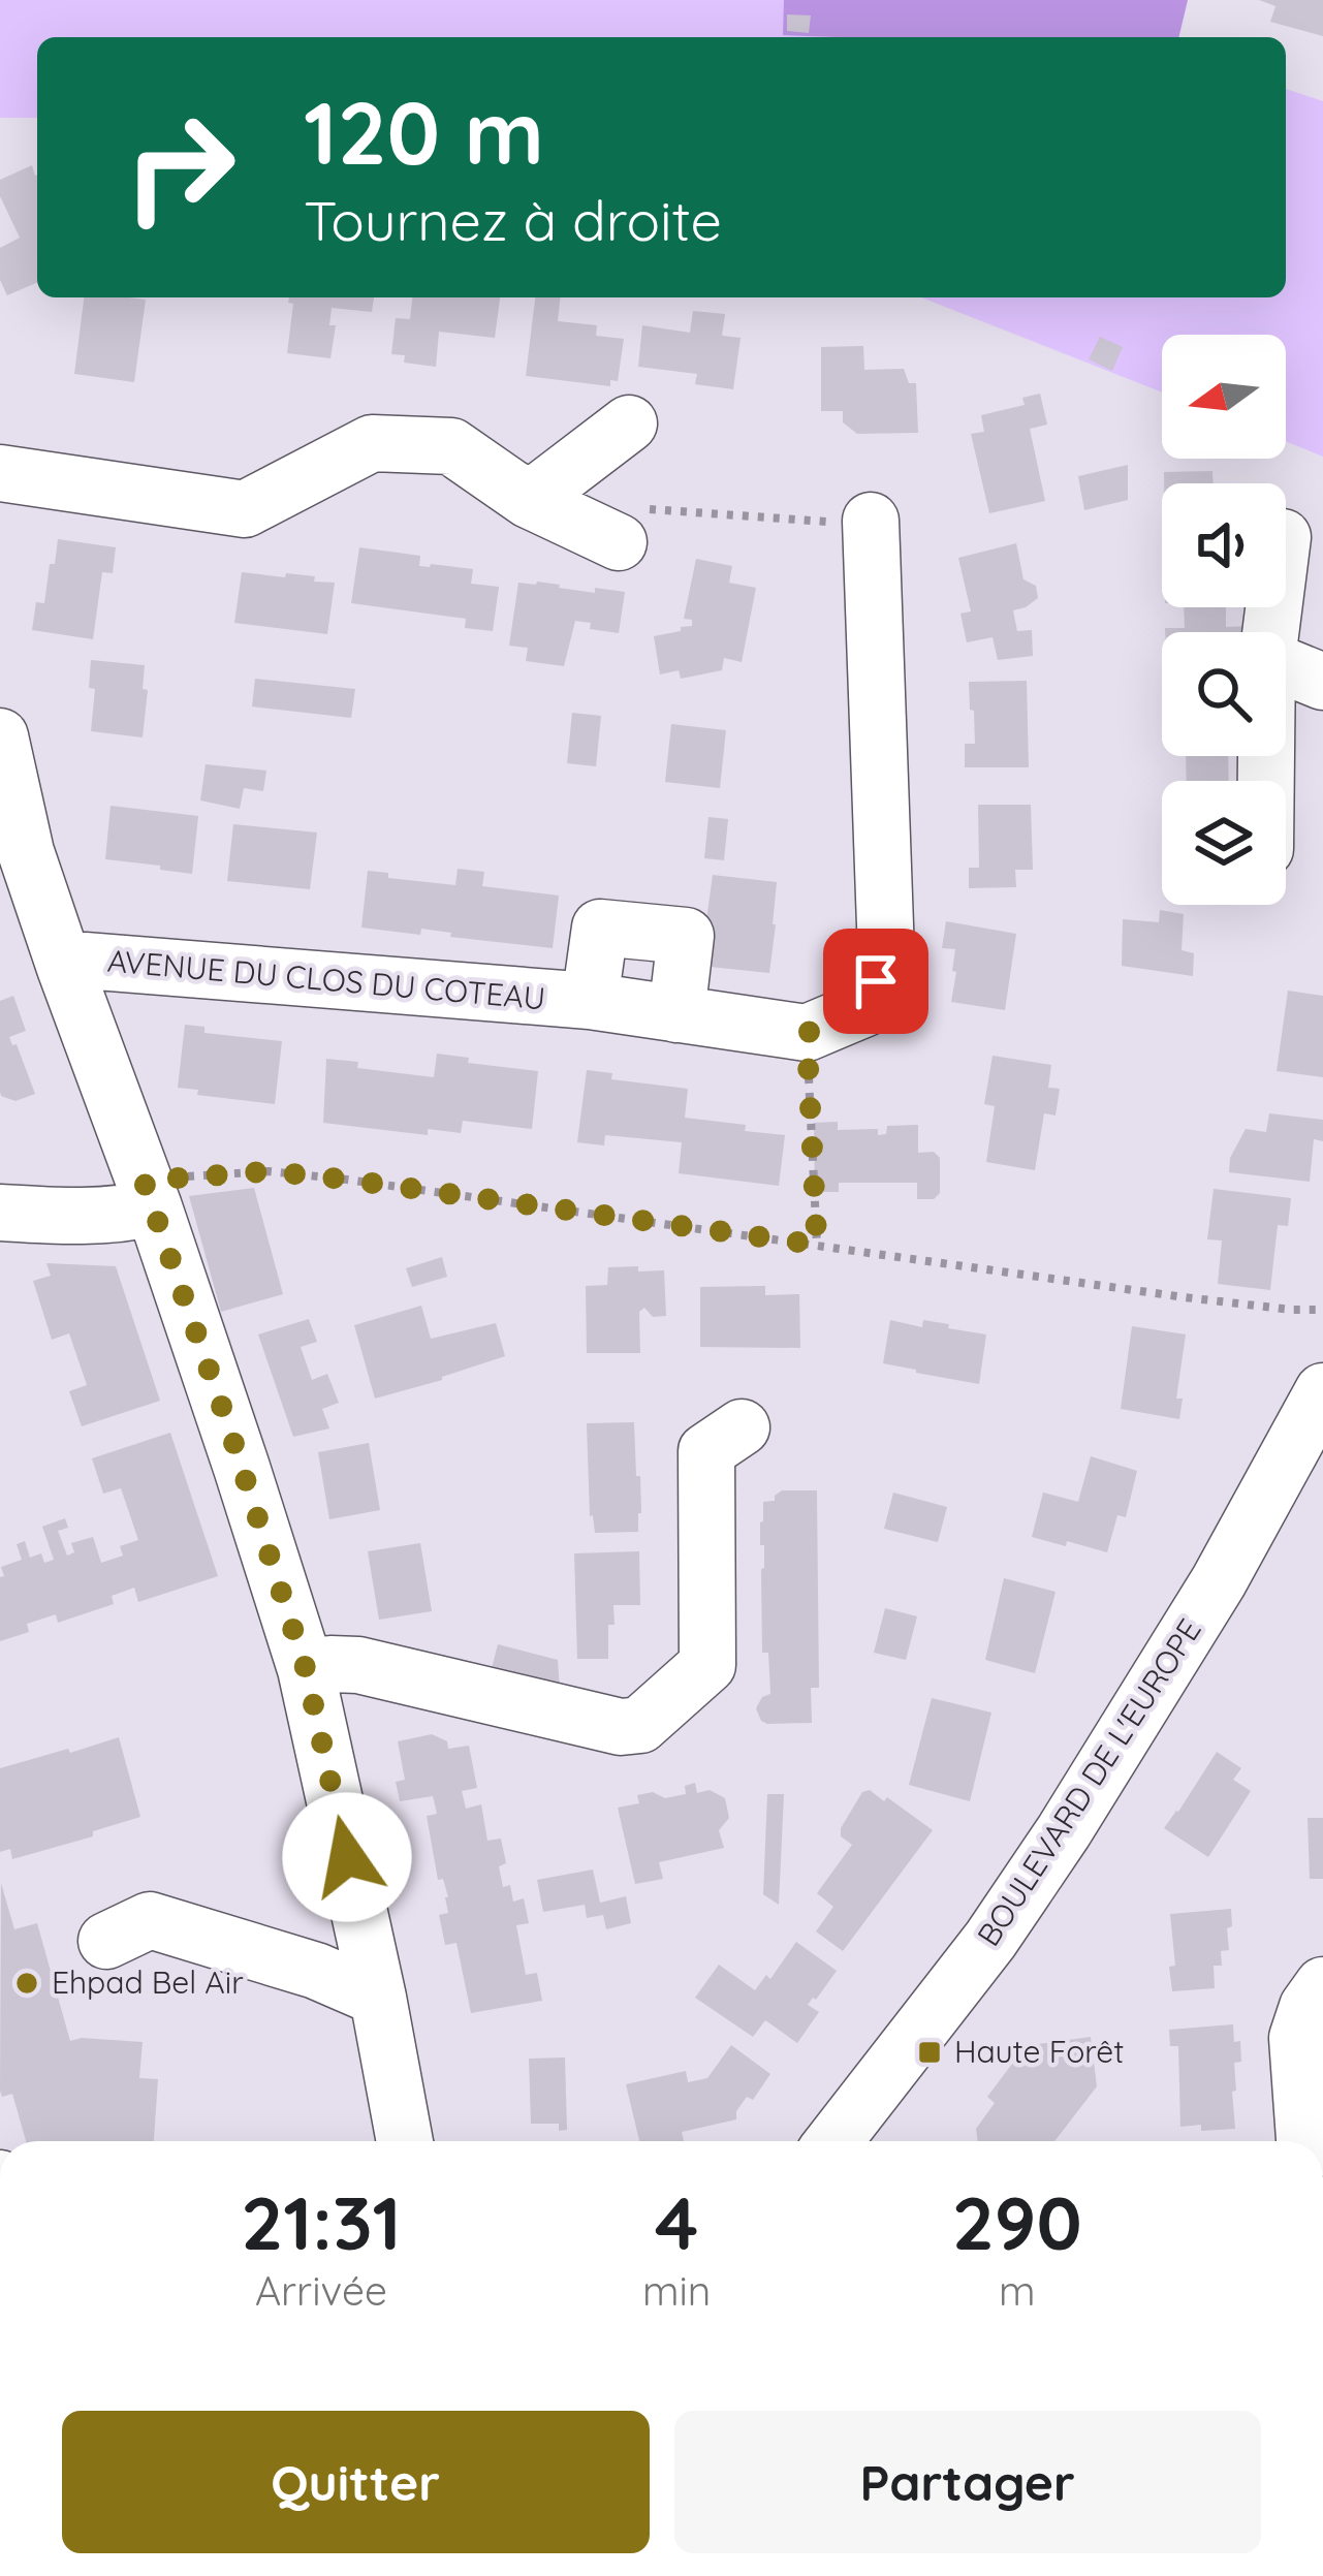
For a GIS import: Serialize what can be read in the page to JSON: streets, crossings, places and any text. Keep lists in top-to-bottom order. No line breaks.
{"streets":{"street":["AVENUE DU CLOS DU COTEAU","BOULEVARD DE L'EUROPE"]},"places":{"other":["Ehpad Bel Air"],"transit":["Haute Forêt"]},"north":"left","page":{"turn":["120 m","Tournez à droite"],"eta":["21:31","Arrivée","4","min","290","m"],"buttons":["Quitter","Partager"]}}
